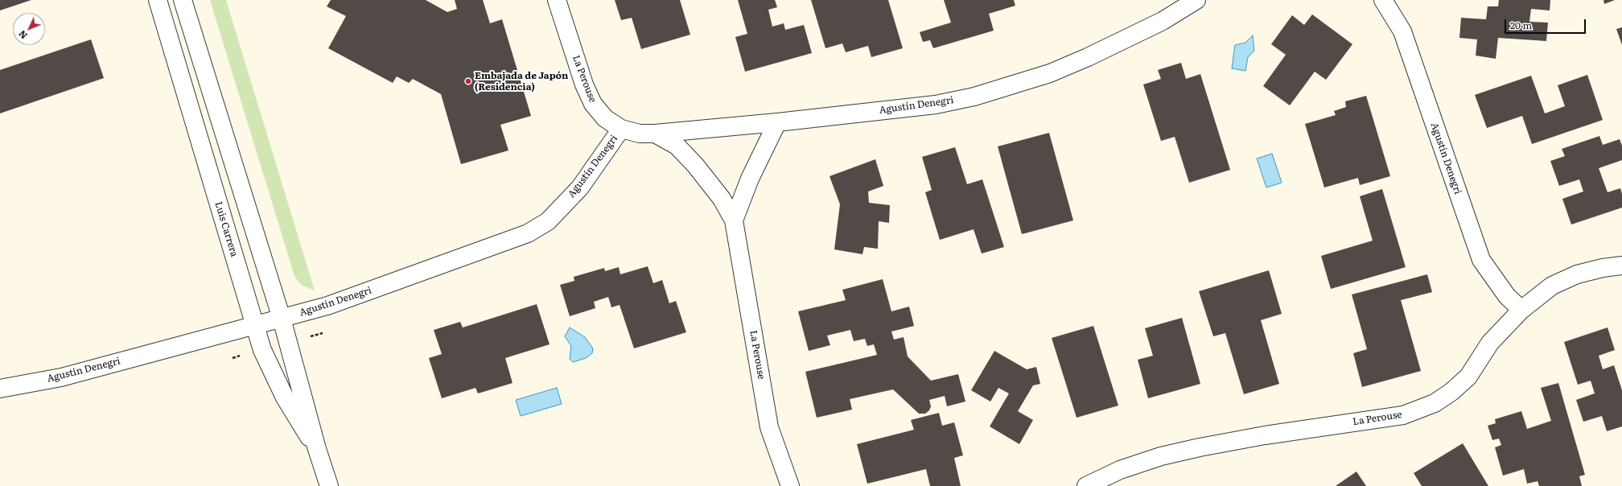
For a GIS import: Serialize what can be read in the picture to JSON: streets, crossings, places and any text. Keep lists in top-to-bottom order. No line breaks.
{"streets":{"street":["La Perouse","Agustín Denegri","Luis Carrera"]},"crossings":[["La Perouse","Agustín Denegri"],["Agustín Denegri","Luis Carrera"]],"places":["Embajada de Japón (Residencia)"],"scale_bar":"20 m","north":"bottom left"}
